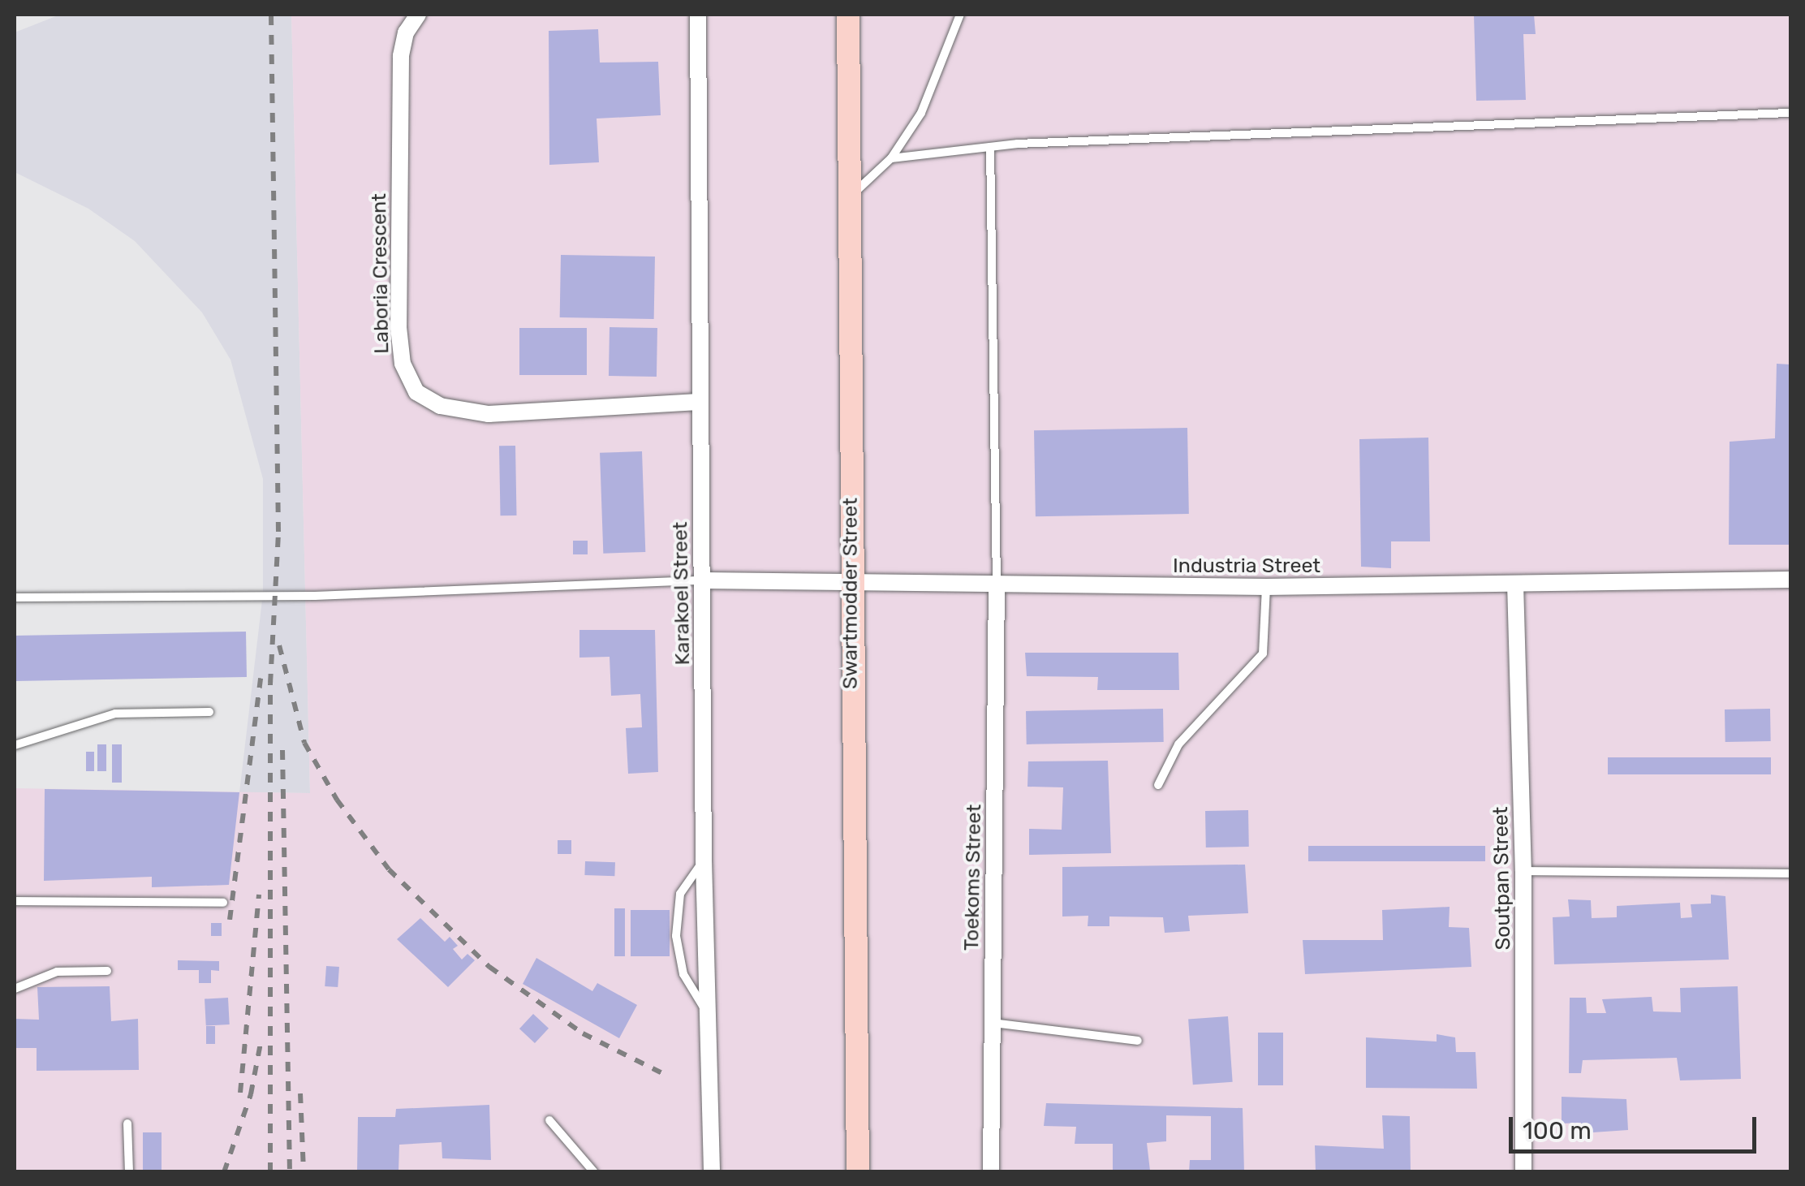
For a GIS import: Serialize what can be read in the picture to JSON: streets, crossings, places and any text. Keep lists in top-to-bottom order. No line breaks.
{"streets":{"main road":["Swartmodder Street"],"street":["Laboria Crescent","Industria Street","Karakoel Street","Toekoms Street","Soutpan Street"]},"crossings":[["Laboria Crescent","Karakoel Street"],["Industria Street","Karakoel Street"],["Industria Street","Swartmodder Street"],["Industria Street","Toekoms Street"],["Industria Street","Soutpan Street"]],"scale_bar":"100 m"}
